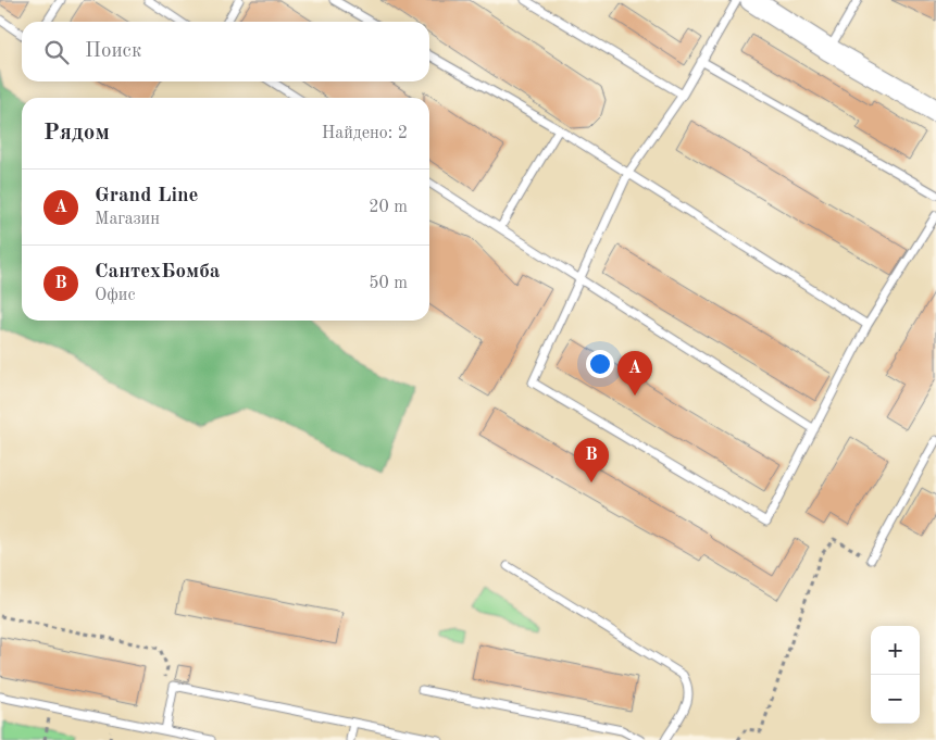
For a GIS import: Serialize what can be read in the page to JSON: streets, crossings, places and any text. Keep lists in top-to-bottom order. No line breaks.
{"page":{"search":"Поиск","heading":["Рядом","Найдено: 2"],"list":[{"mark":"A","name":"Grand Line","note":"Магазин","value":"20 m"},{"mark":"B","name":"СантехБомба","note":"Офис","value":"50 m"}],"pins":["A","B"],"map_buttons":["+","−"]}}
